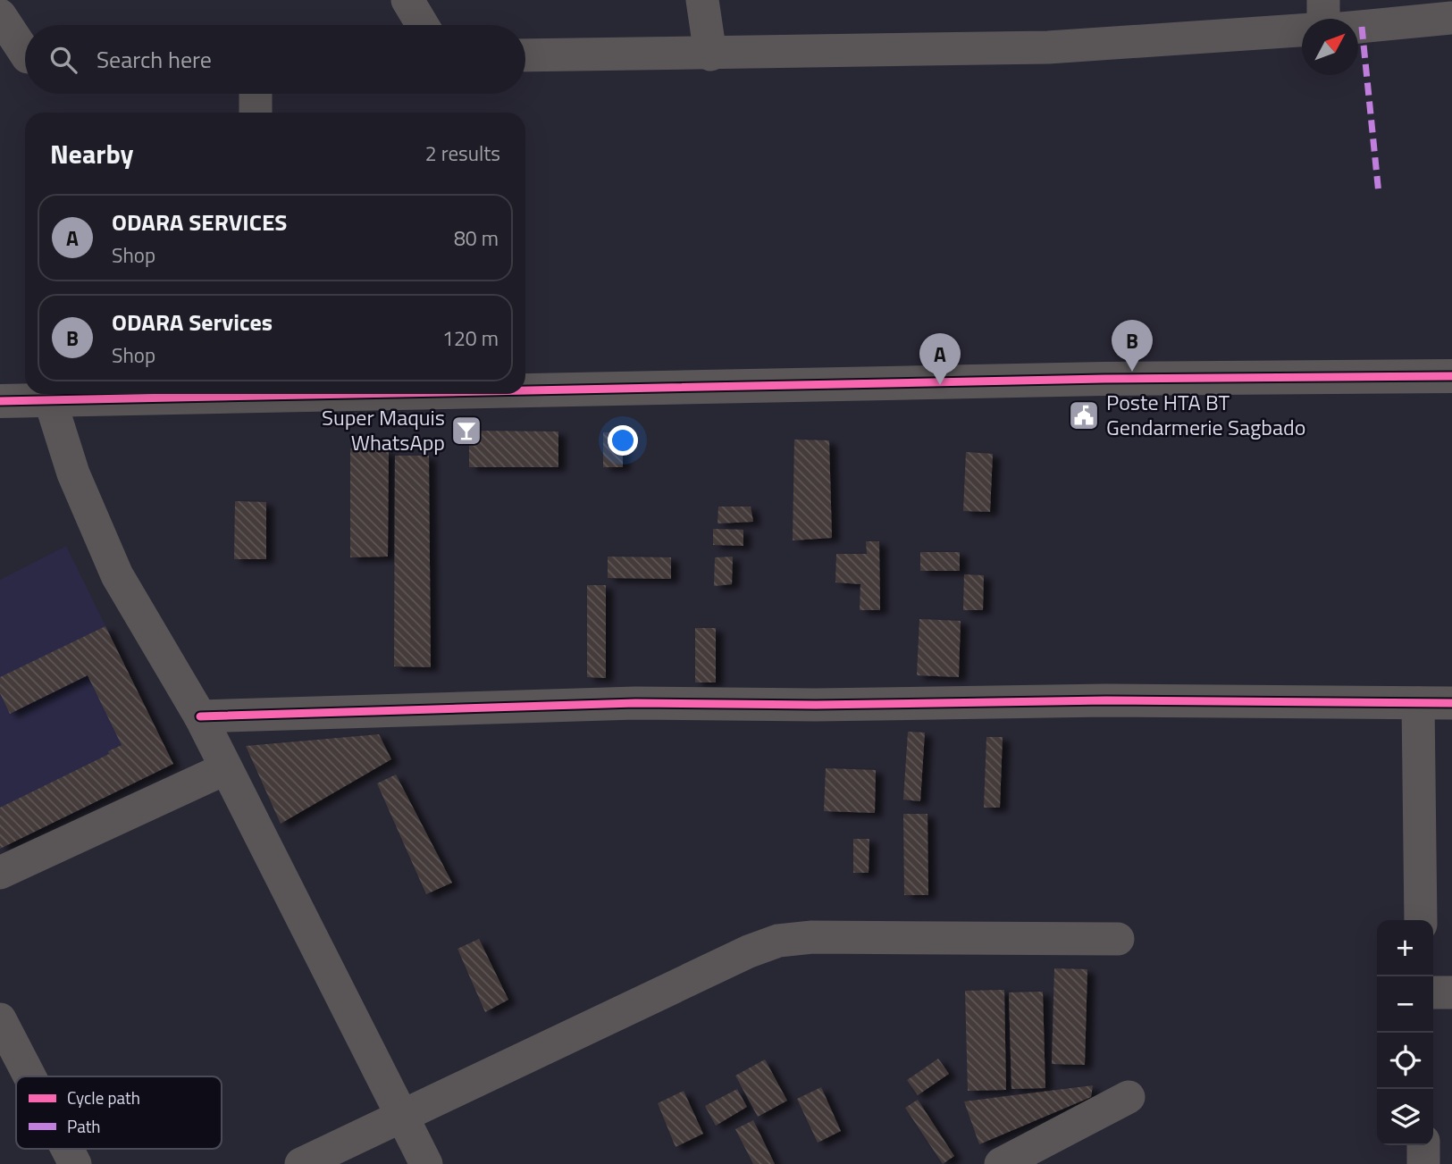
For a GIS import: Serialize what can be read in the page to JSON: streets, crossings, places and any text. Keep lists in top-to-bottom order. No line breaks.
{"places":{"public building":["Poste HTA BT Gendarmerie Sagbado"],"bar":["Super Maquis WhatsApp"]},"legend":["Cycle path","Path"],"north":"top right","page":{"search":"Search here","heading":["Nearby","2 results"],"list":[{"mark":"A","name":"ODARA SERVICES","note":"Shop","value":"80 m"},{"mark":"B","name":"ODARA Services","note":"Shop","value":"120 m"}],"pins":["B","A"],"map_buttons":["+","−"]}}
